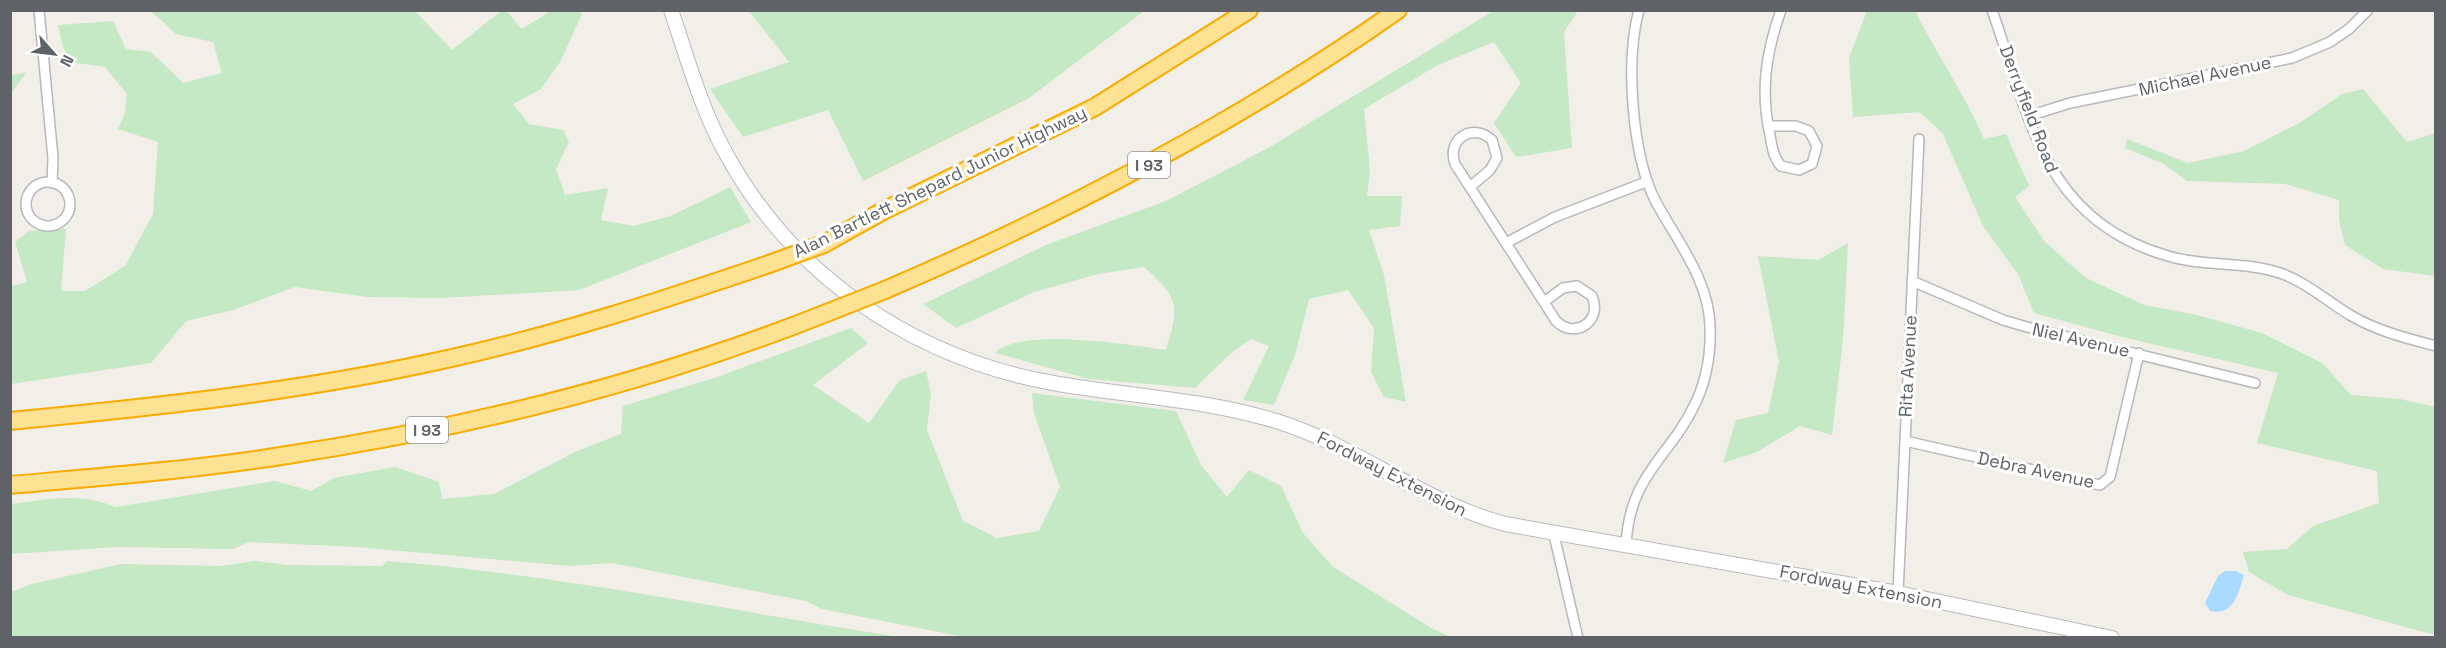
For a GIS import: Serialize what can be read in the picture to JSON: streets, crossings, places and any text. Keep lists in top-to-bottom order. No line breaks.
{"streets":{"highway":["I 93","Alan Bartlett Shepard Junior Highway"],"street":["Michael Avenue","Derryfield Road","Niel Avenue","Rita Avenue","Debra Avenue","Fordway Extension"]},"crossings":[["Michael Avenue","Derryfield Road"],["Niel Avenue","Rita Avenue"],["Niel Avenue","Debra Avenue"],["Rita Avenue","Debra Avenue"],["Rita Avenue","Fordway Extension"]],"north":"bottom right"}
